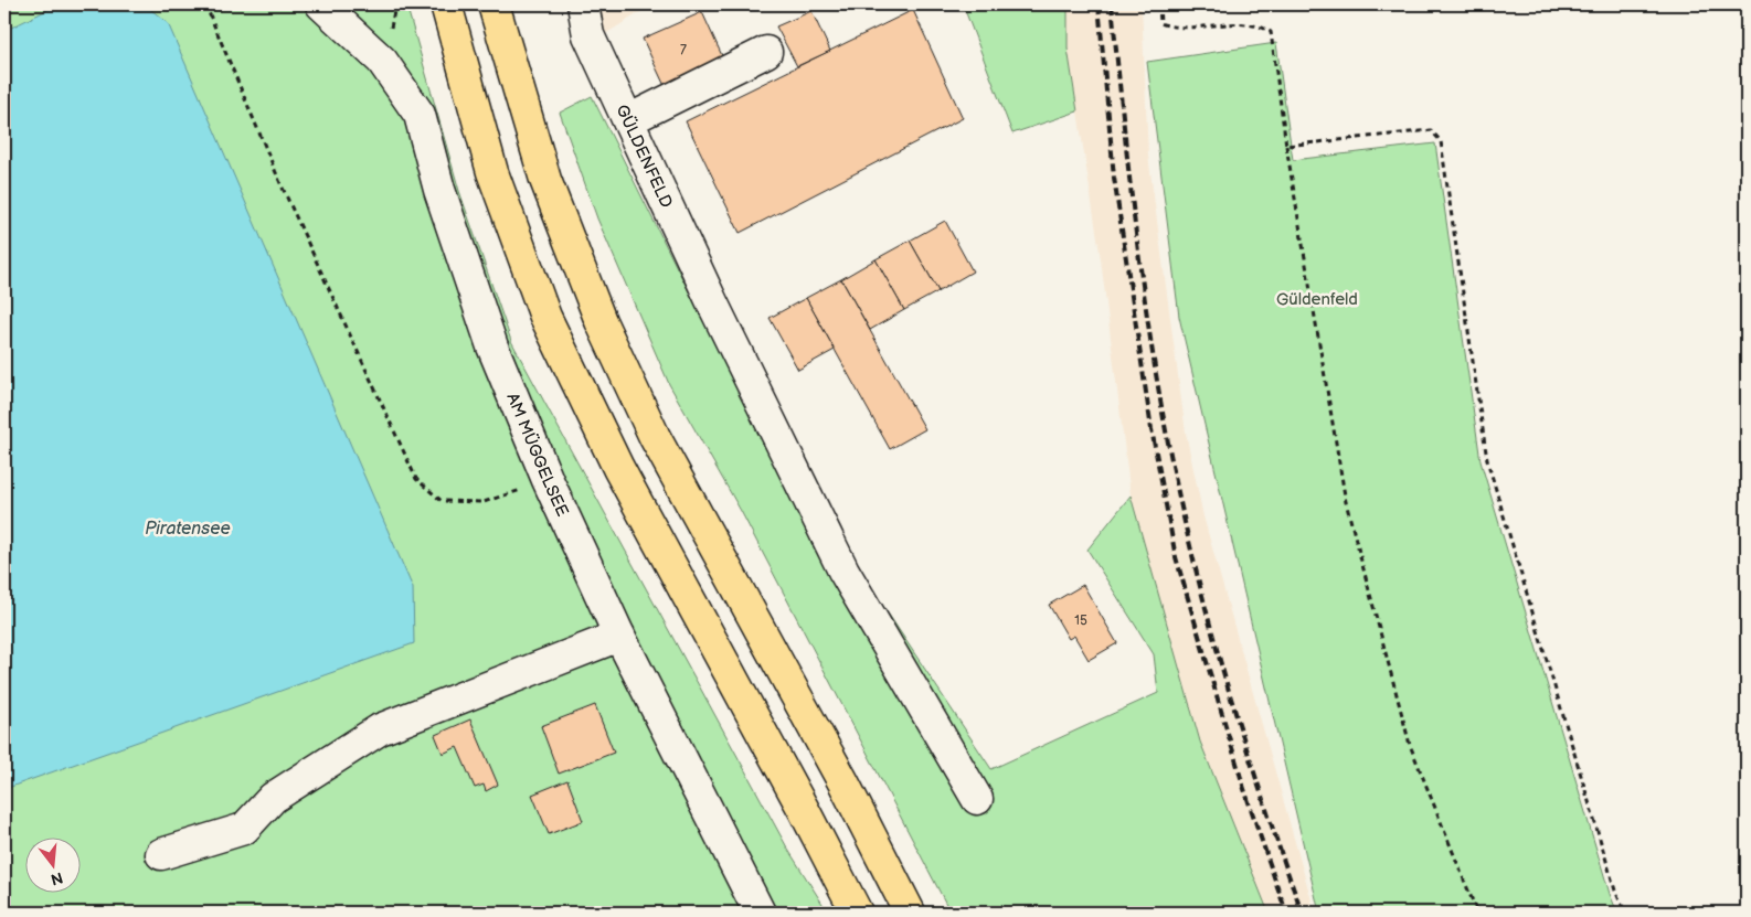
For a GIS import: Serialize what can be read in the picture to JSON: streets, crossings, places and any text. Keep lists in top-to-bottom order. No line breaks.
{"streets":{"street":["GÜLDENFELD","AM MÜGGELSEE"]},"water":["Piratensee"],"parks":["Güldenfeld"],"house_numbers":["7","15"],"north":"bottom"}
